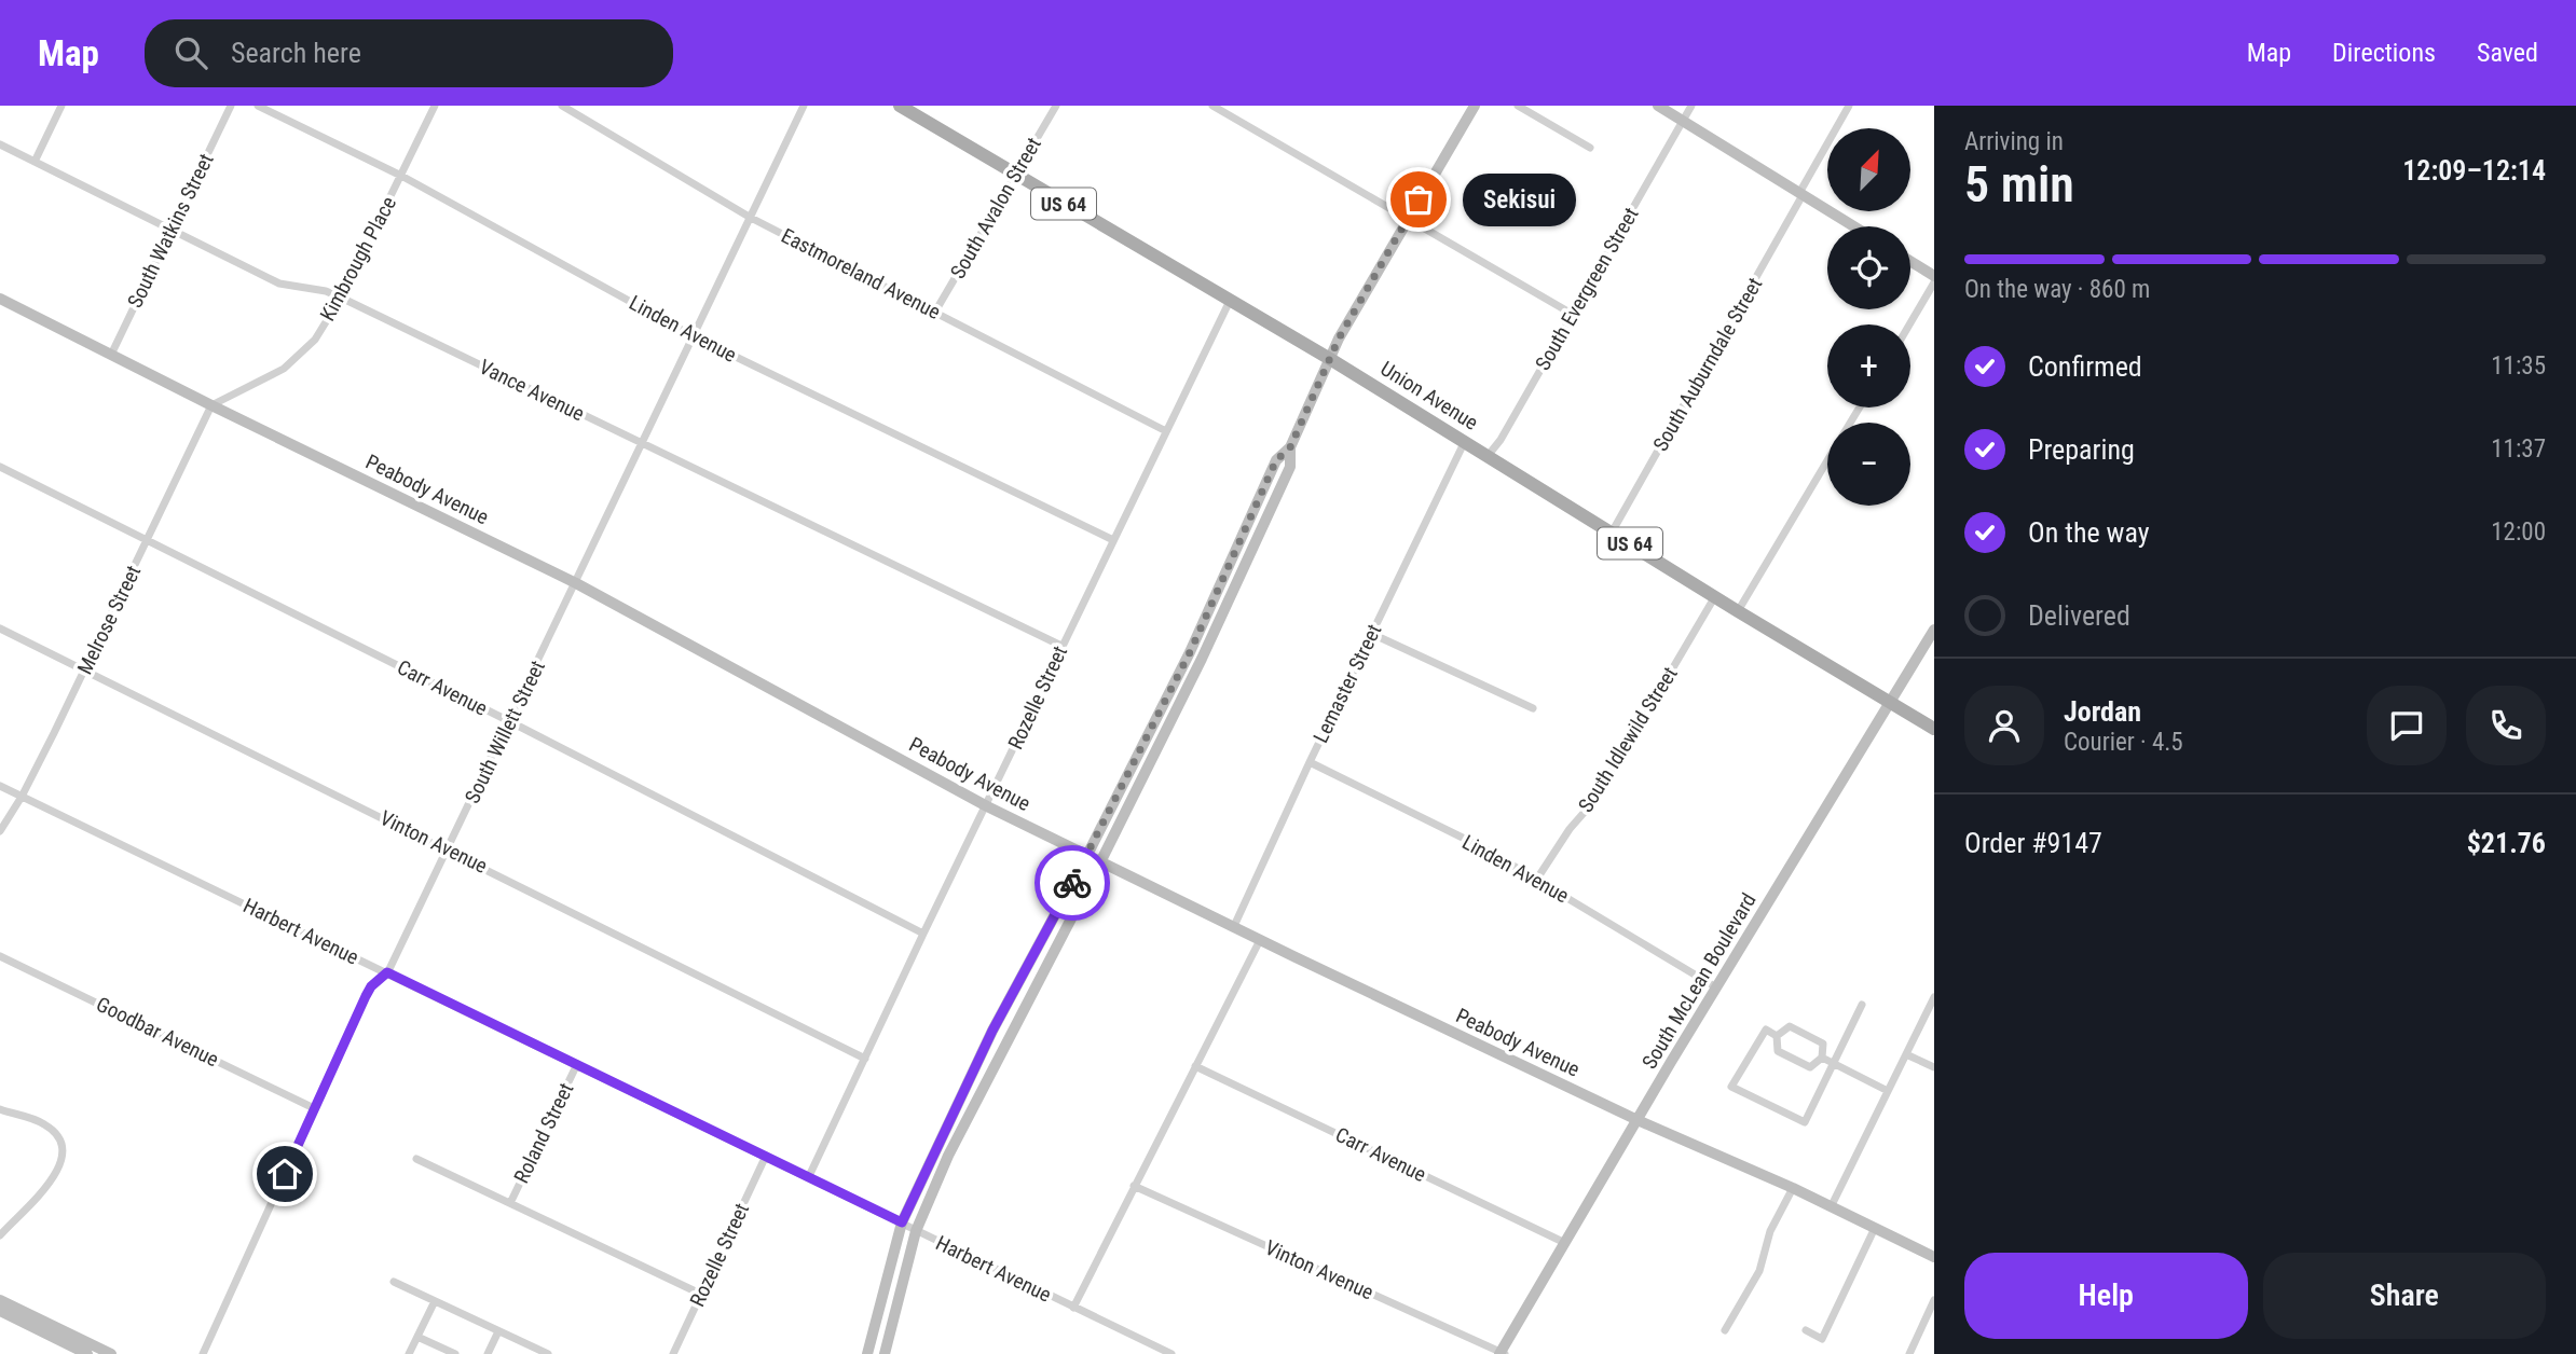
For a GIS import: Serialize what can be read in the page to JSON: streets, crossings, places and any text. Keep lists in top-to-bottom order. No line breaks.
{"streets":{"main road":["US 64","Union Avenue","Peabody Avenue","South McLean Boulevard"],"street":["South Avalon Street","South Watkins Street","Kimbrough Place","Eastmoreland Avenue","South Evergreen Street","Linden Avenue","South Auburndale Street","Vance Avenue","Melrose Street","Lemaster Street","Carr Avenue","Rozelle Street","South Willett Street","South Idlewild Street","Vinton Avenue","Harbert Avenue","Goodbar Avenue","Roland Street"]},"crossings":[["South Avalon Street","Eastmoreland Avenue"],["South Avalon Street","Union Avenue"],["South Watkins Street","Vance Avenue"],["South Watkins Street","Peabody Avenue"],["Kimbrough Place","Linden Avenue"],["Kimbrough Place","Vance Avenue"],["Kimbrough Place","Peabody Avenue"],["Kimbrough Place","Melrose Street"],["Eastmoreland Avenue","Rozelle Street"],["Eastmoreland Avenue","South Willett Street"],["South Evergreen Street","Union Avenue"],["Linden Avenue","Lemaster Street"],["Linden Avenue","Rozelle Street"],["Linden Avenue","South Willett Street"],["Linden Avenue","South Idlewild Street"],["Linden Avenue","South McLean Boulevard"],["South Auburndale Street","Union Avenue"],["Vance Avenue","Rozelle Street"],["Vance Avenue","South Willett Street"],["Union Avenue","Lemaster Street"],["Union Avenue","Rozelle Street"],["Union Avenue","South Idlewild Street"],["Union Avenue","South McLean Boulevard"],["Peabody Avenue","Melrose Street"],["Peabody Avenue","Lemaster Street"],["Peabody Avenue","Rozelle Street"],["Peabody Avenue","South Willett Street"],["Peabody Avenue","South McLean Boulevard"],["Melrose Street","Carr Avenue"],["Melrose Street","Vinton Avenue"],["Melrose Street","Harbert Avenue"],["Carr Avenue","Rozelle Street"],["Carr Avenue","South Willett Street"],["Carr Avenue","South McLean Boulevard"],["Rozelle Street","Vinton Avenue"],["Rozelle Street","Harbert Avenue"],["South Willett Street","Vinton Avenue"],["South Willett Street","Harbert Avenue"],["South Willett Street","Goodbar Avenue"],["Vinton Avenue","South McLean Boulevard"],["Harbert Avenue","Roland Street"]],"places":["Sekisui"],"north":"top right","page":{"header":"Map","search":"Search here","nav":["Map","Directions","Saved"],"heading":["5 min","Arriving in","12:09–12:14"],"panel":["Jordan","Courier · 4.5","Order #9147","$21.76"],"map_buttons":["+","−"],"bubble":"Sekisui","bar":"On the way · 860 m","list":[["Confirmed","11:35"],["Preparing","11:37"],["On the way","12:00"],"Delivered"],"buttons":["Help","Share"]}}
